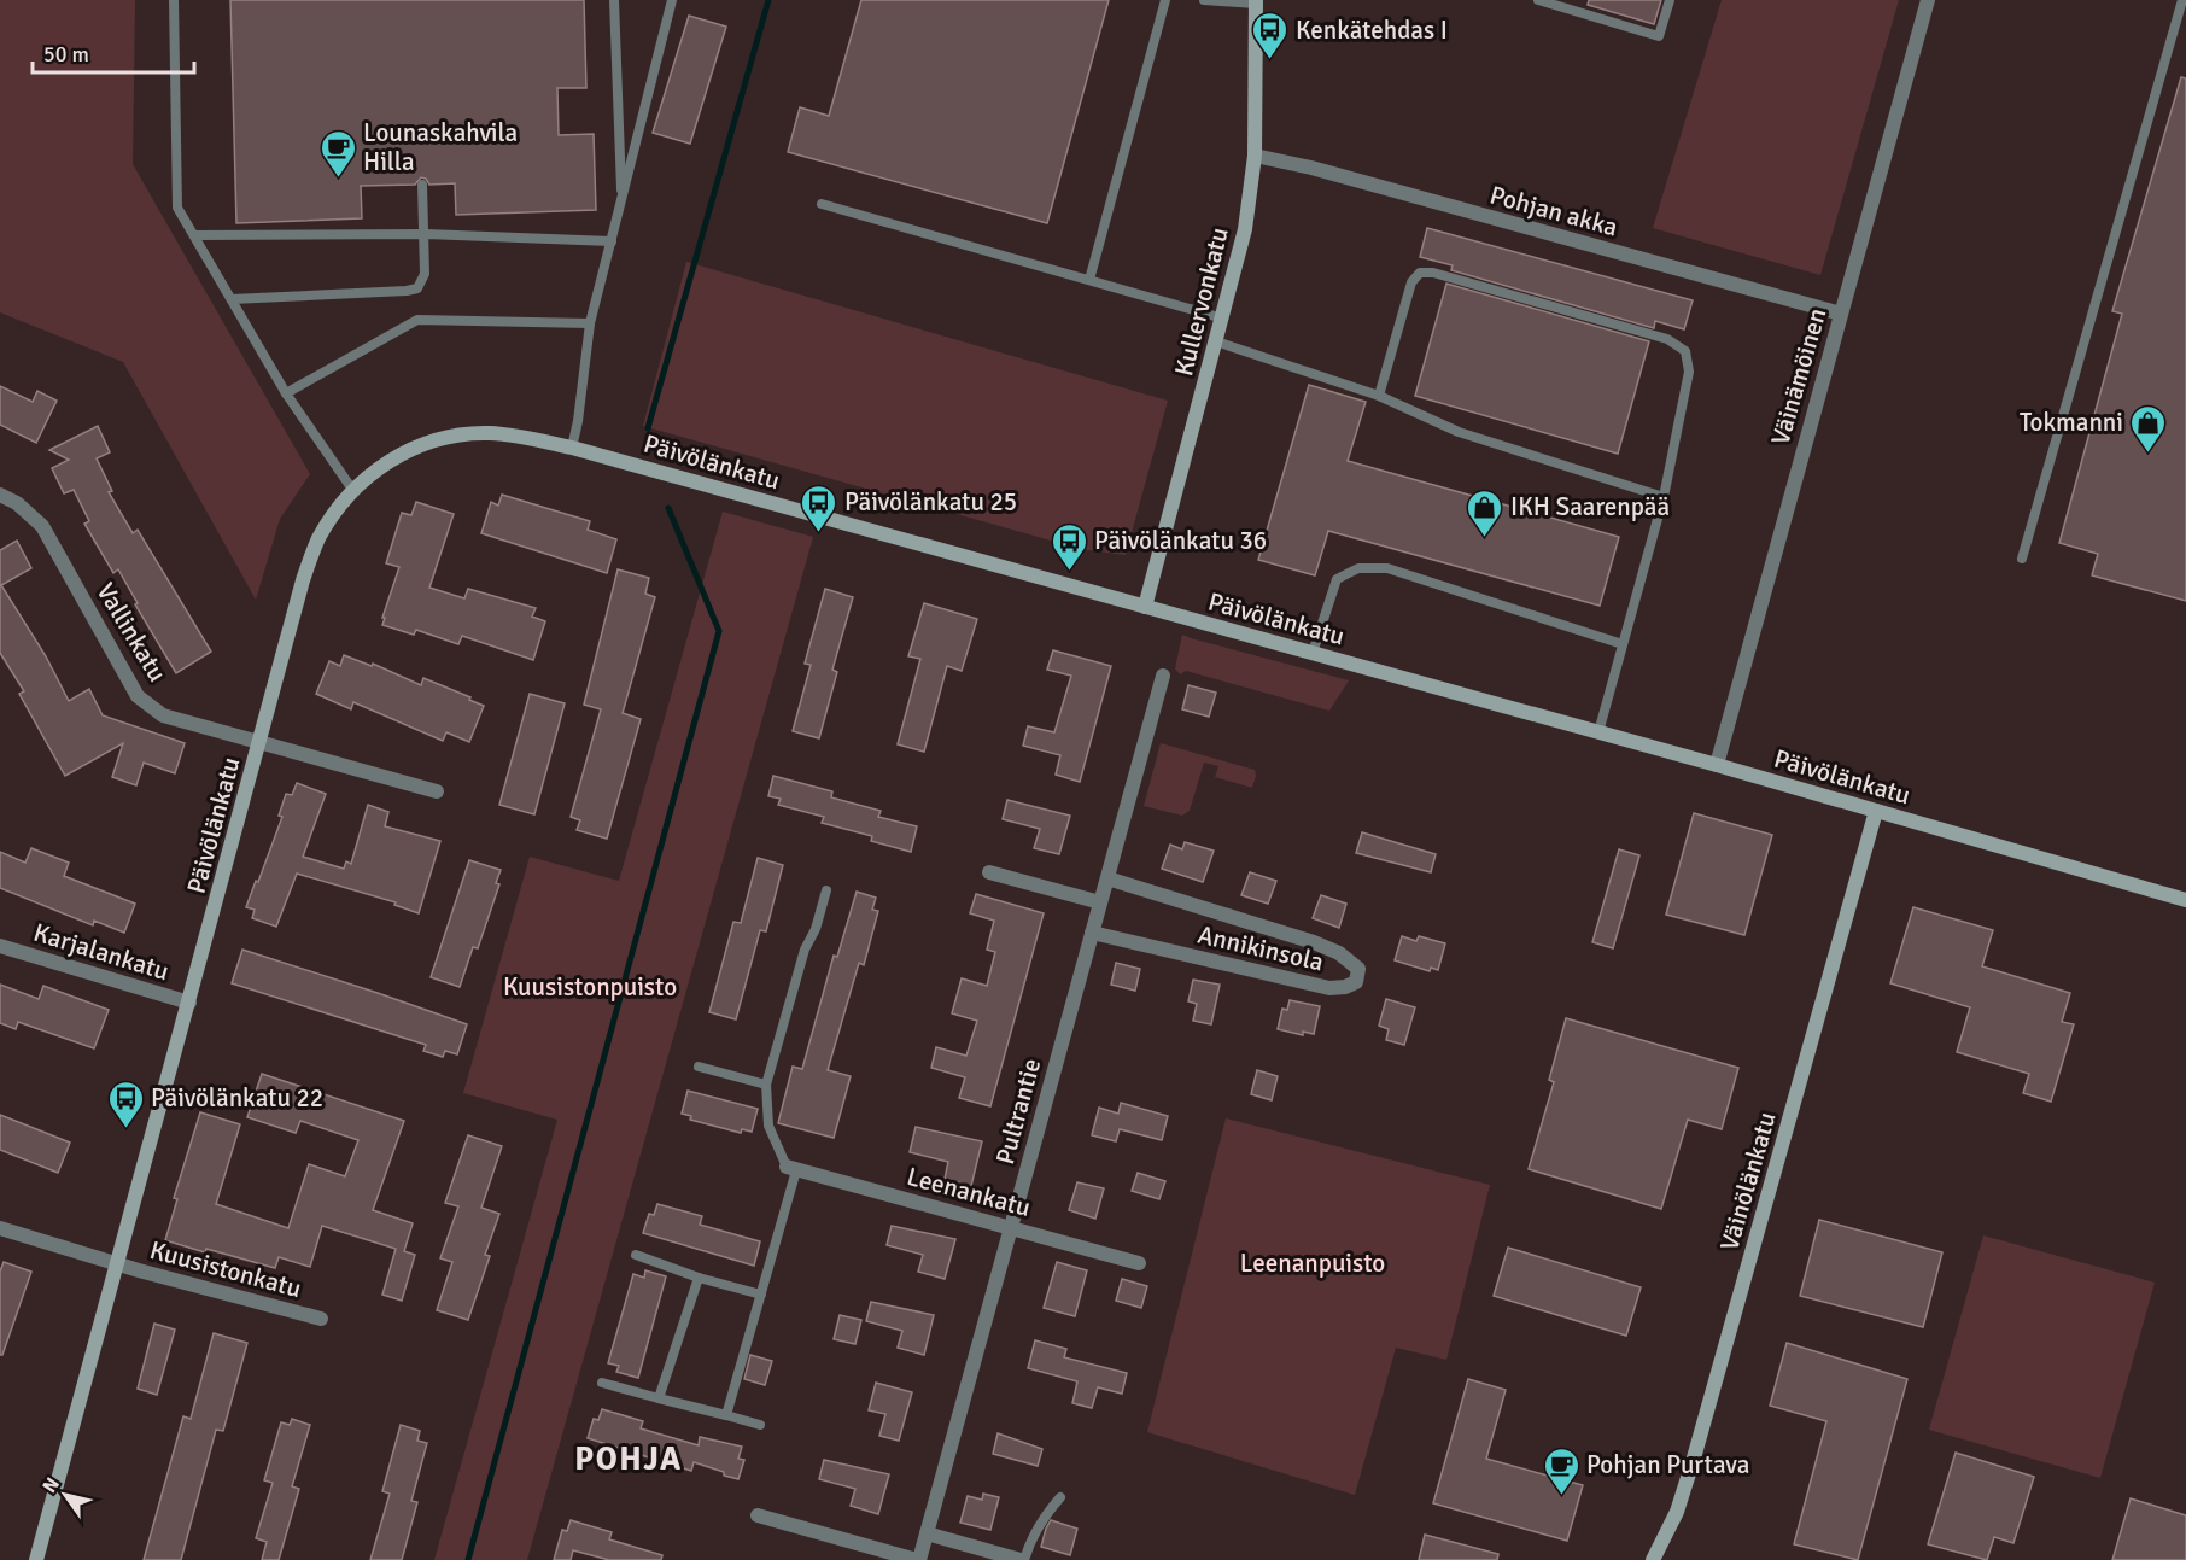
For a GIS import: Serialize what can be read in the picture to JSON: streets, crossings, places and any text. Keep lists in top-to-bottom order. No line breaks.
{"streets":{"street":["Pohjan akka","Kullervonkatu","Väinämöinen","Päivölänkatu","Vallinkatu","Annikinsola","Karjalankatu","Pultrantie","Väinölänkatu","Leenankatu","Kuusistonkatu"]},"crossings":[["Pohjan akka","Kullervonkatu"],["Pohjan akka","Väinämöinen"],["Kullervonkatu","Päivölänkatu"],["Väinämöinen","Päivölänkatu"],["Päivölänkatu","Vallinkatu"],["Päivölänkatu","Karjalankatu"],["Päivölänkatu","Väinölänkatu"],["Päivölänkatu","Kuusistonkatu"],["Annikinsola","Pultrantie"],["Pultrantie","Leenankatu"]],"districts":["POHJA"],"parks":["Kuusistonpuisto","Leenanpuisto"],"places":{"bus stop":["Kenkätehdas I","Päivölänkatu 25","Päivölänkatu 36","Päivölänkatu 22"],"cafe":["Lounaskahvila Hilla","Pohjan Purtava"],"shop":["Tokmanni","IKH Saarenpää"]},"scale_bar":"50 m","north":"top left"}
